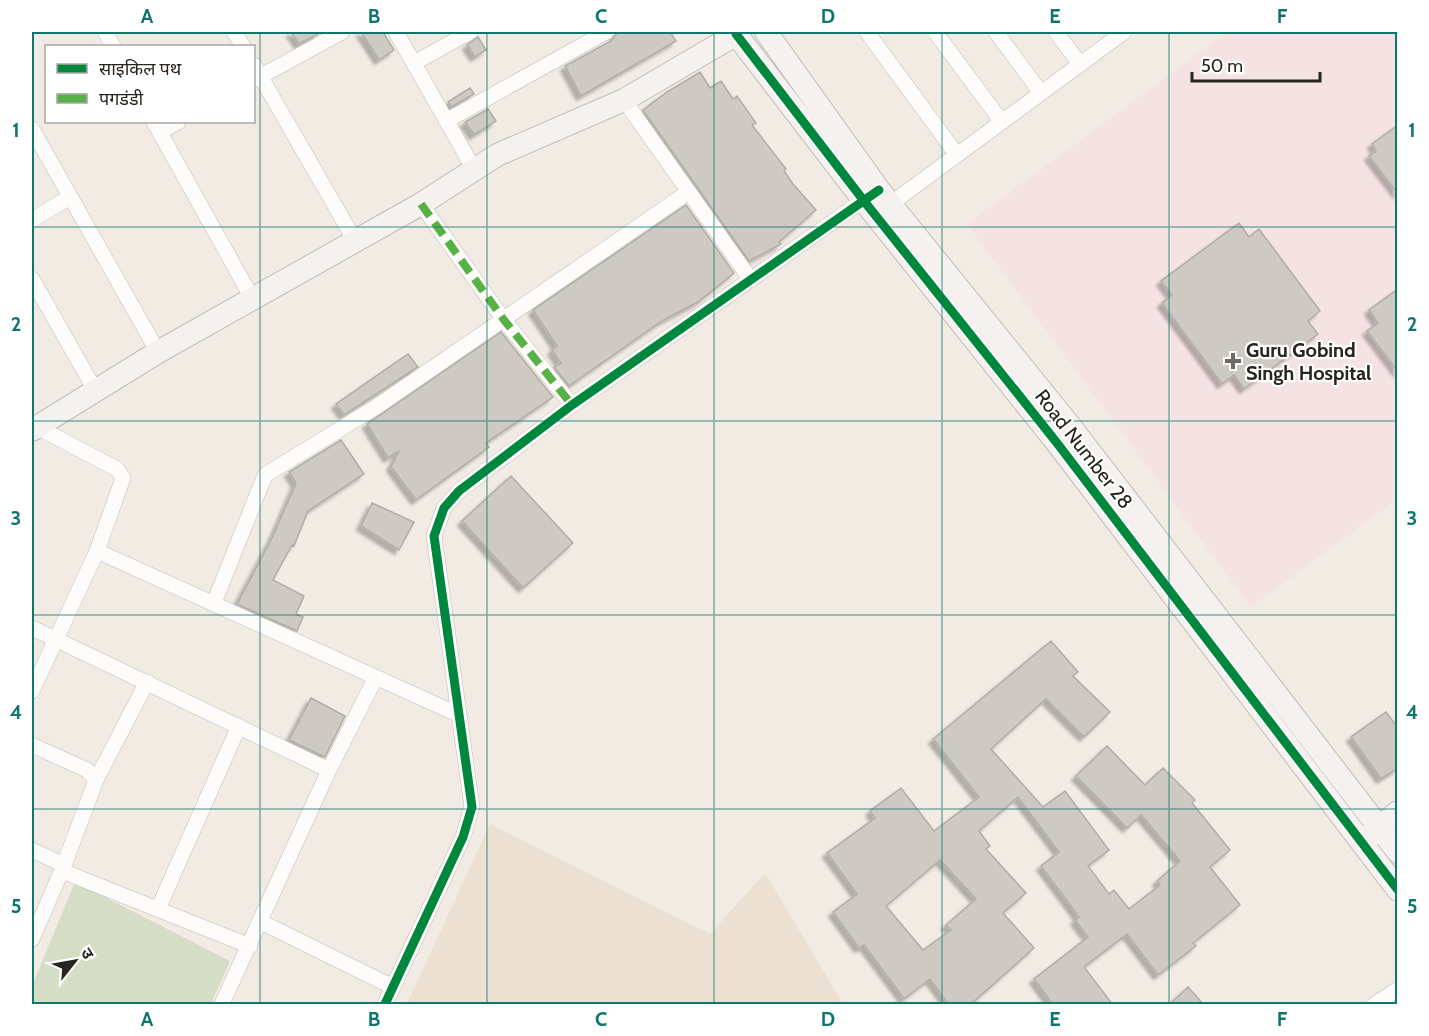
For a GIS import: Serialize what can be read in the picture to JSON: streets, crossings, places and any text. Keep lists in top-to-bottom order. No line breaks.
{"streets":{"street":["Road Number 28"]},"places":{"health":["Guru Gobind Singh Hospital"]},"legend":["साइकिल पथ","पगडंडी"],"scale_bar":"50 m","north":"top right","grid":{"columns":["A","B","C","D","E","F"],"rows":["1","2","3","4","5"]}}
